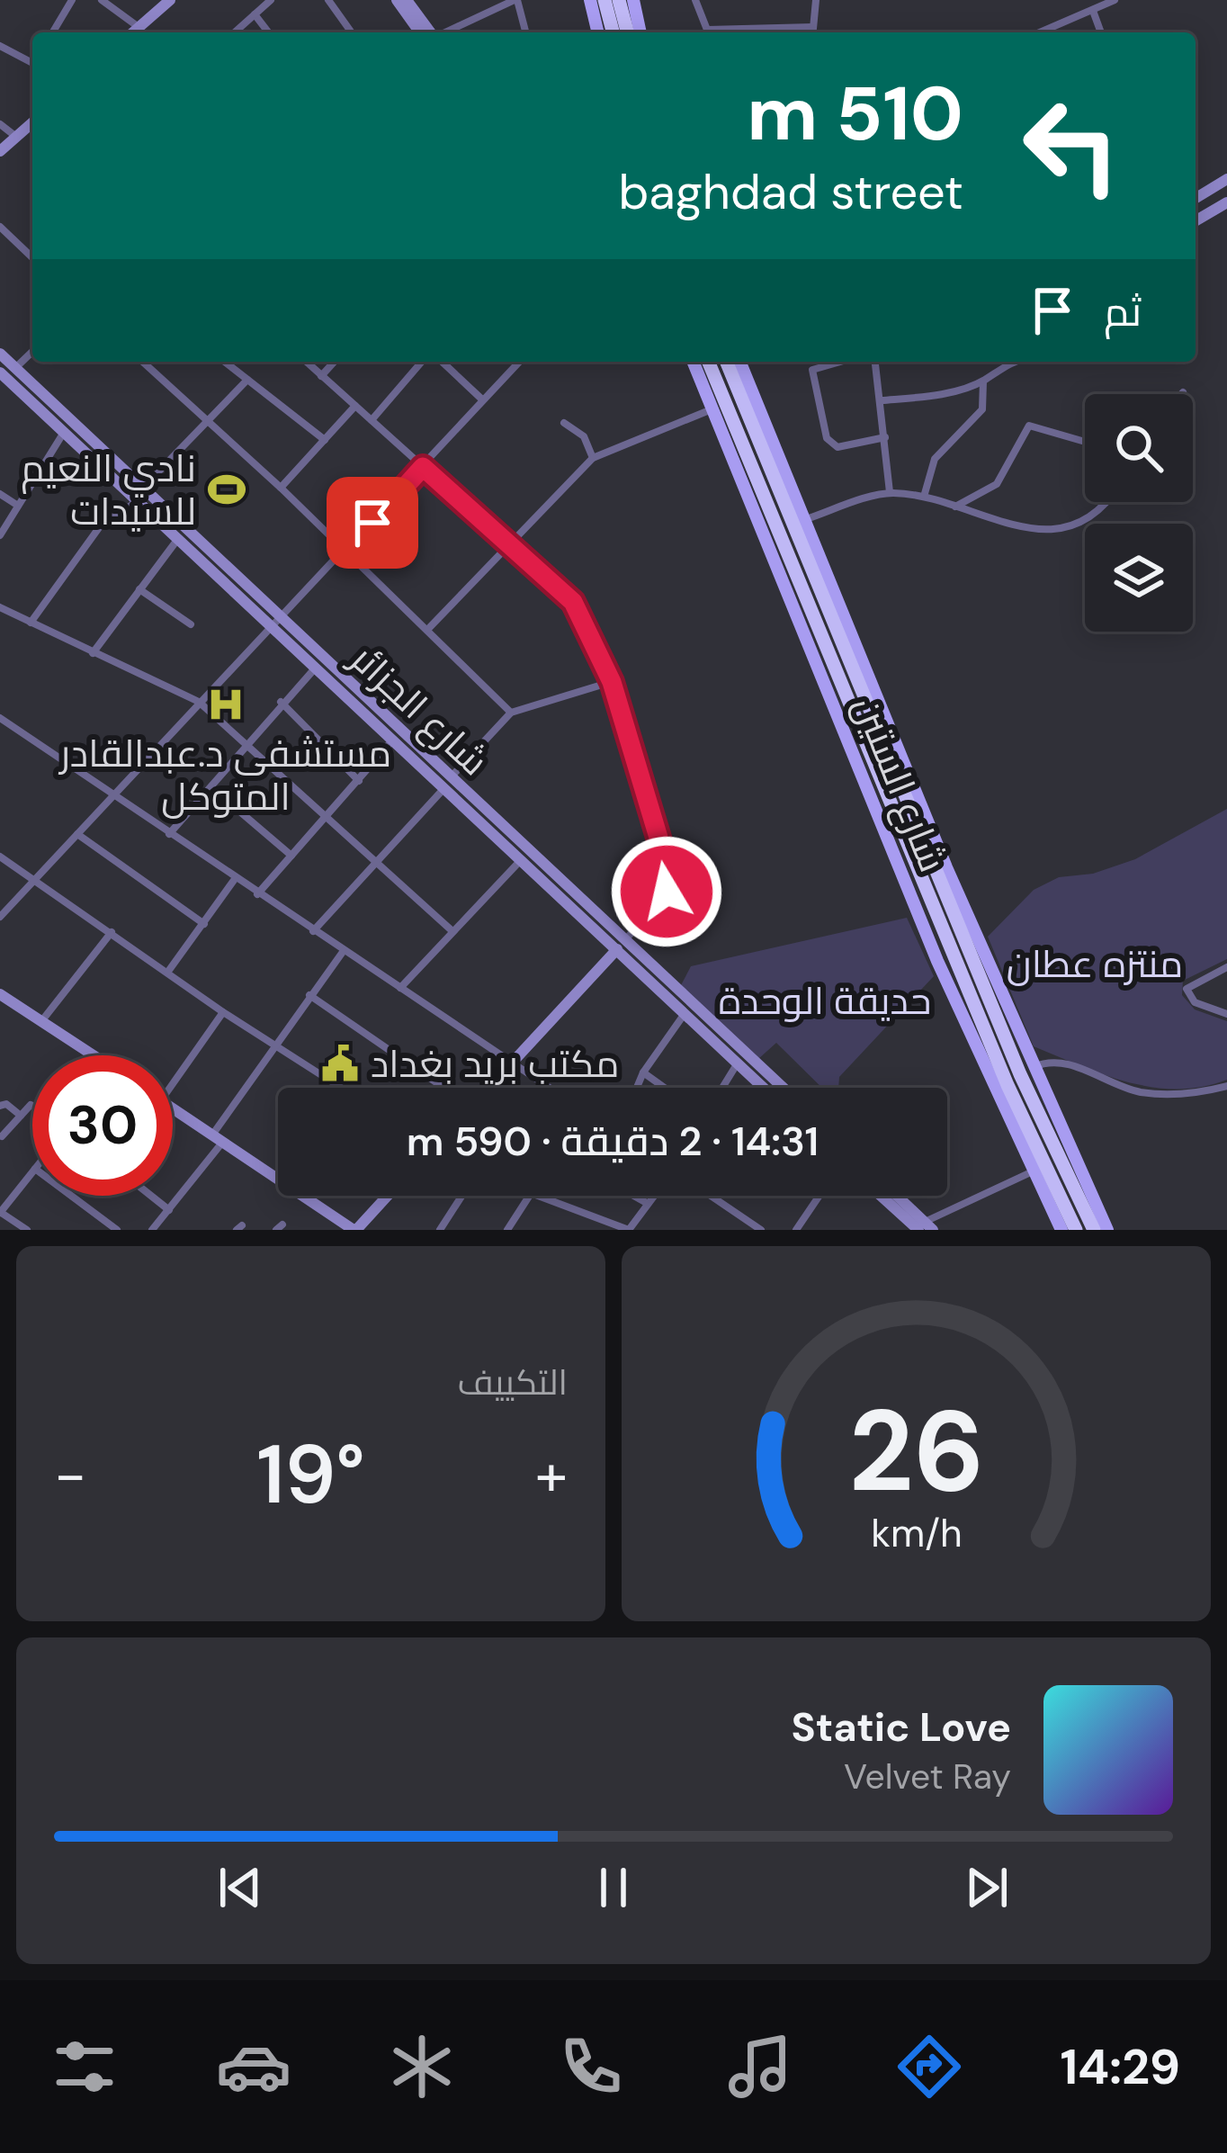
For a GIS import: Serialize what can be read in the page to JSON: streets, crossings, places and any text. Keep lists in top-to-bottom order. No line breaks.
{"streets":{"highway":["شارع الستين"],"main road":["شارع الجزائر"]},"parks":["منتزه عطان","حديقة الوحدة"],"places":{"sports":["نادي النعيم للسيدات"],"hospital":["مستشفى د.عبدالقادر المتوكل"],"public building":["مكتب بريد بغداد"]},"page":{"turn":["510 m","baghdad street"],"then":"ثم","limit":"30","trip":"14:31 · 2 دقيقة · 590 m","tile":"التكييف","heat":["−","19°","+"],"song":["Static Love","Velvet Ray"],"tabs":"14:29","gauge":["26","km/h"]}}
